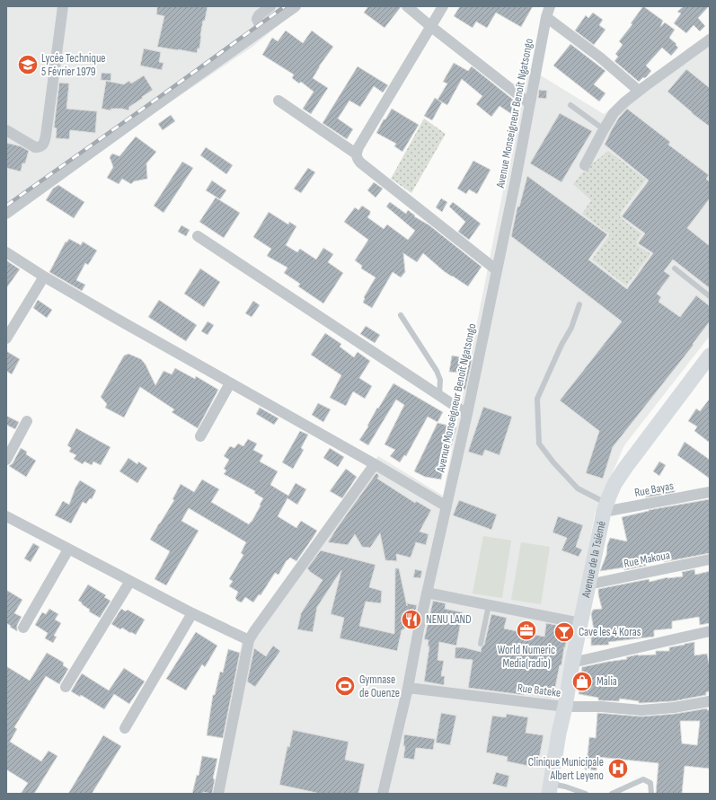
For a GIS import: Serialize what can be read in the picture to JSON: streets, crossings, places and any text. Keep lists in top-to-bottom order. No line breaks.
{"streets":{"main road":["Avenue de la Tsiémé"],"street":["Avenue Monseigneur Benoît Ngatsongo","Rue Bayas","Rue Makoua","Rue Bateke"]},"crossings":[["Avenue Monseigneur Benoît Ngatsongo","Rue Bateke"],["Rue Bayas","Avenue de la Tsiémé"],["Avenue de la Tsiémé","Rue Makoua"],["Avenue de la Tsiémé","Rue Bateke"]],"places":{"school or university":["Lycée Technique 5 Février 1979"],"restaurant":["NENU LAND"],"office":["World Numeric Media(radio)"],"bar":["Cave les 4 Koras"],"shop":["Malia"],"sports":["Gymnase de Ouenze"],"hospital":["Clinique Municipale Albert Leyeno"]}}
